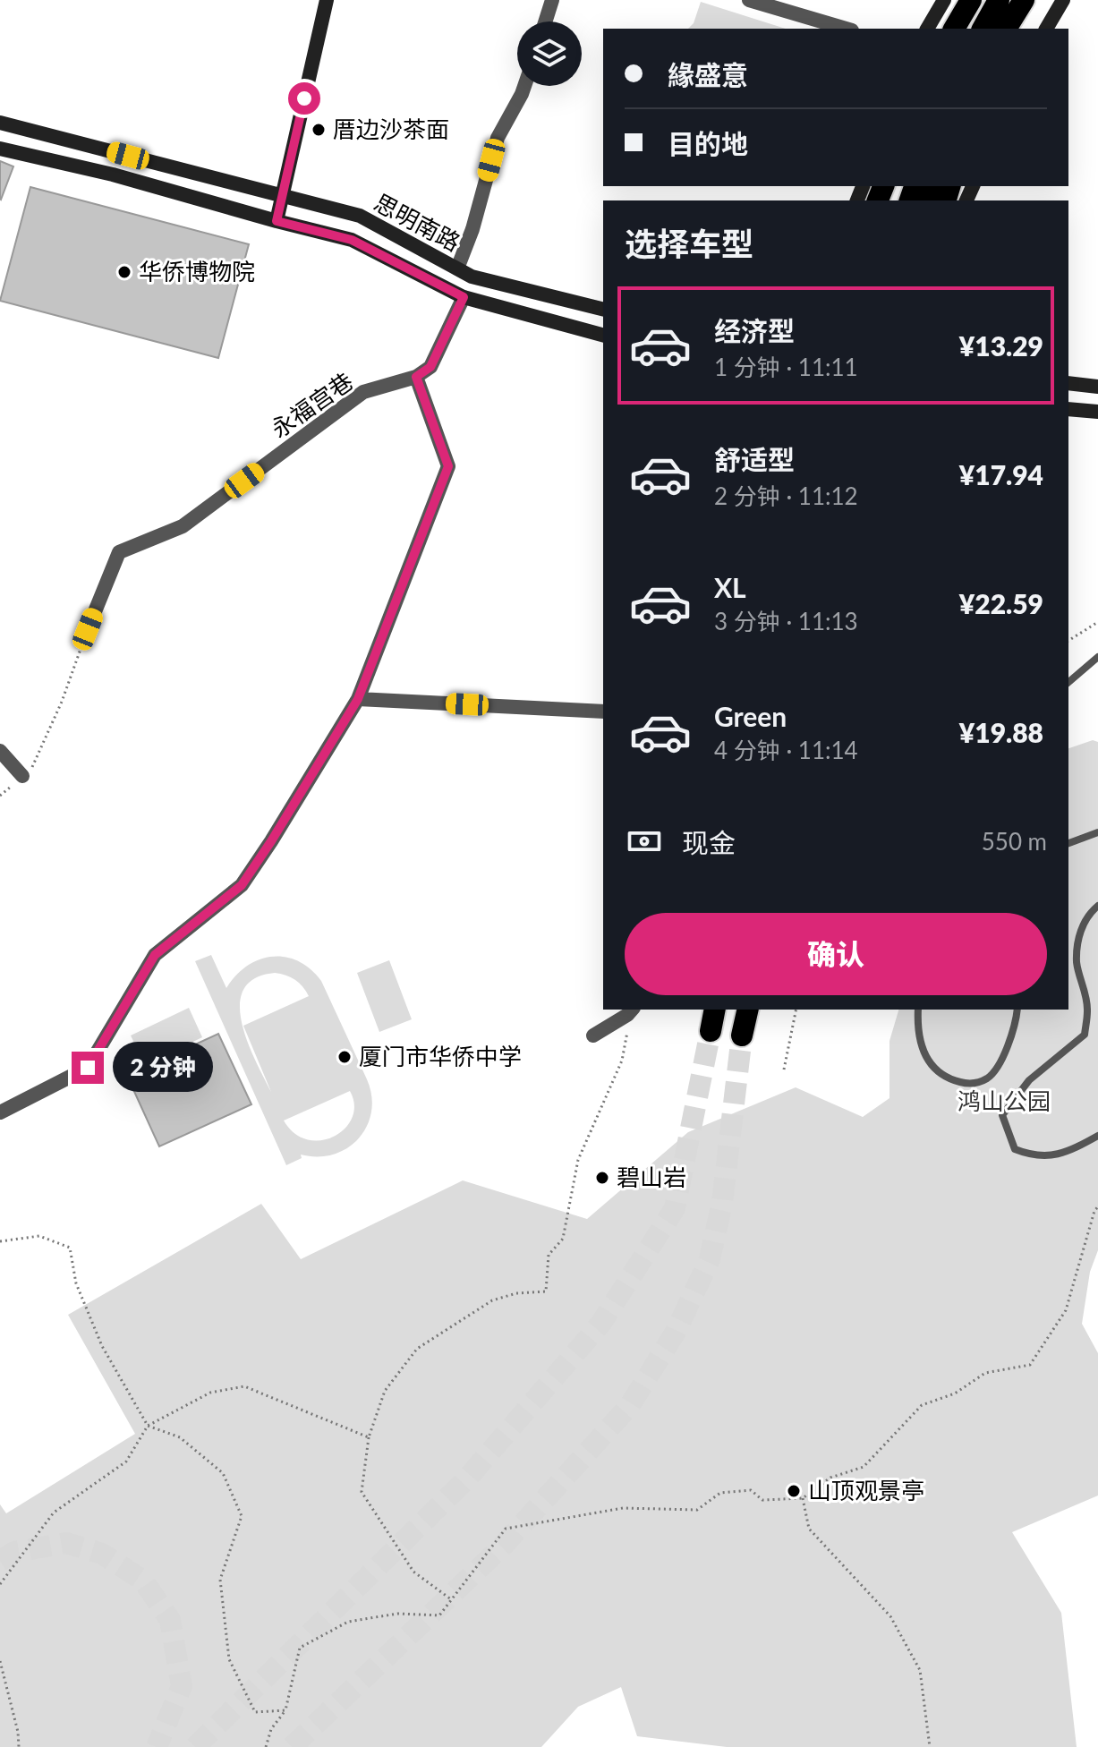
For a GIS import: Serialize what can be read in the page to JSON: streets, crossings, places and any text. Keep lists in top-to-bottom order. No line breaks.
{"streets":{"main road":["思明南路"],"street":["永福宫巷"]},"parks":["鸿山公园"],"places":["厝边沙茶面","华侨博物院","厦门市华侨中学","碧山岩","山顶观景亭"],"page":{"banner":["緣盛意","目的地"],"heading":"选择车型","list":[{"name":"经济型","note":"1 分钟 · 11:11","value":"¥13.29"},{"name":"舒适型","note":"2 分钟 · 11:12","value":"¥17.94"},{"name":"XL","note":"3 分钟 · 11:13","value":"¥22.59"},{"name":"Green","note":"4 分钟 · 11:14","value":"¥19.88"}],"pay":["现金","550 m"],"buttons":"确认","bubble":"2 分钟"}}
